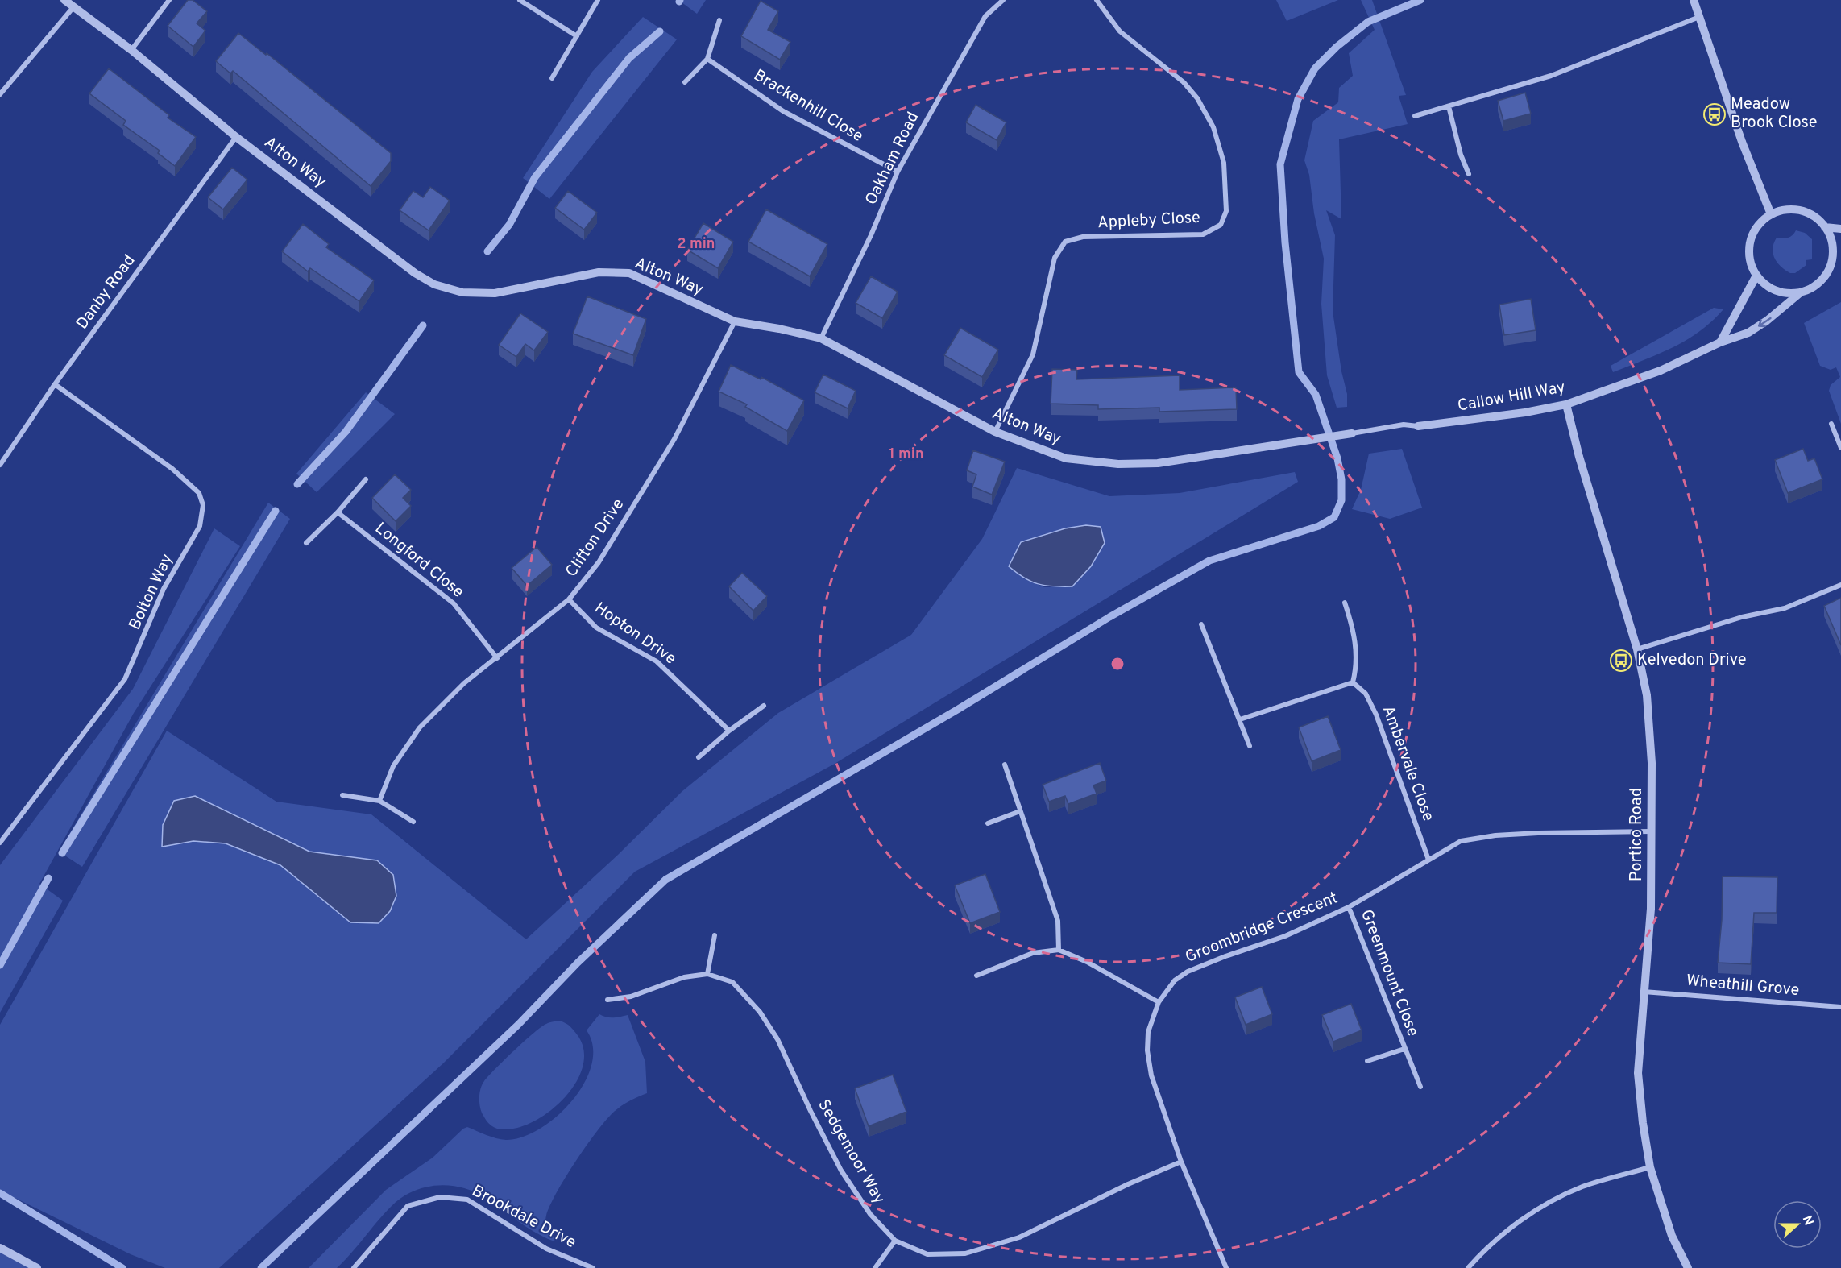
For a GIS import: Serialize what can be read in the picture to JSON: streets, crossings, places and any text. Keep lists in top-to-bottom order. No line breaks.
{"streets":{"street":["Brackenhill Close","Oakham Road","Alton Way","Appleby Close","Danby Road","Callow Hill Way","Clifton Drive","Longford Close","Bolton Way","Hopton Drive","Ambervale Close","Portico Road","Groombridge Crescent","Greenmount Close","Wheathill Grove","Sedgemoor Way","Brookdale Drive"]},"crossings":[["Brackenhill Close","Oakham Road"],["Oakham Road","Alton Way"],["Alton Way","Appleby Close"],["Alton Way","Danby Road"],["Alton Way","Callow Hill Way"],["Alton Way","Clifton Drive"],["Danby Road","Bolton Way"],["Callow Hill Way","Portico Road"],["Clifton Drive","Longford Close"],["Clifton Drive","Hopton Drive"],["Ambervale Close","Groombridge Crescent"],["Portico Road","Groombridge Crescent"],["Portico Road","Wheathill Grove"],["Groombridge Crescent","Greenmount Close"],["Groombridge Crescent","Sedgemoor Way"]],"places":{"bus stop":["Meadow Brook Close","Kelvedon Drive"]},"north":"right","rings":["2 min","1 min"]}
